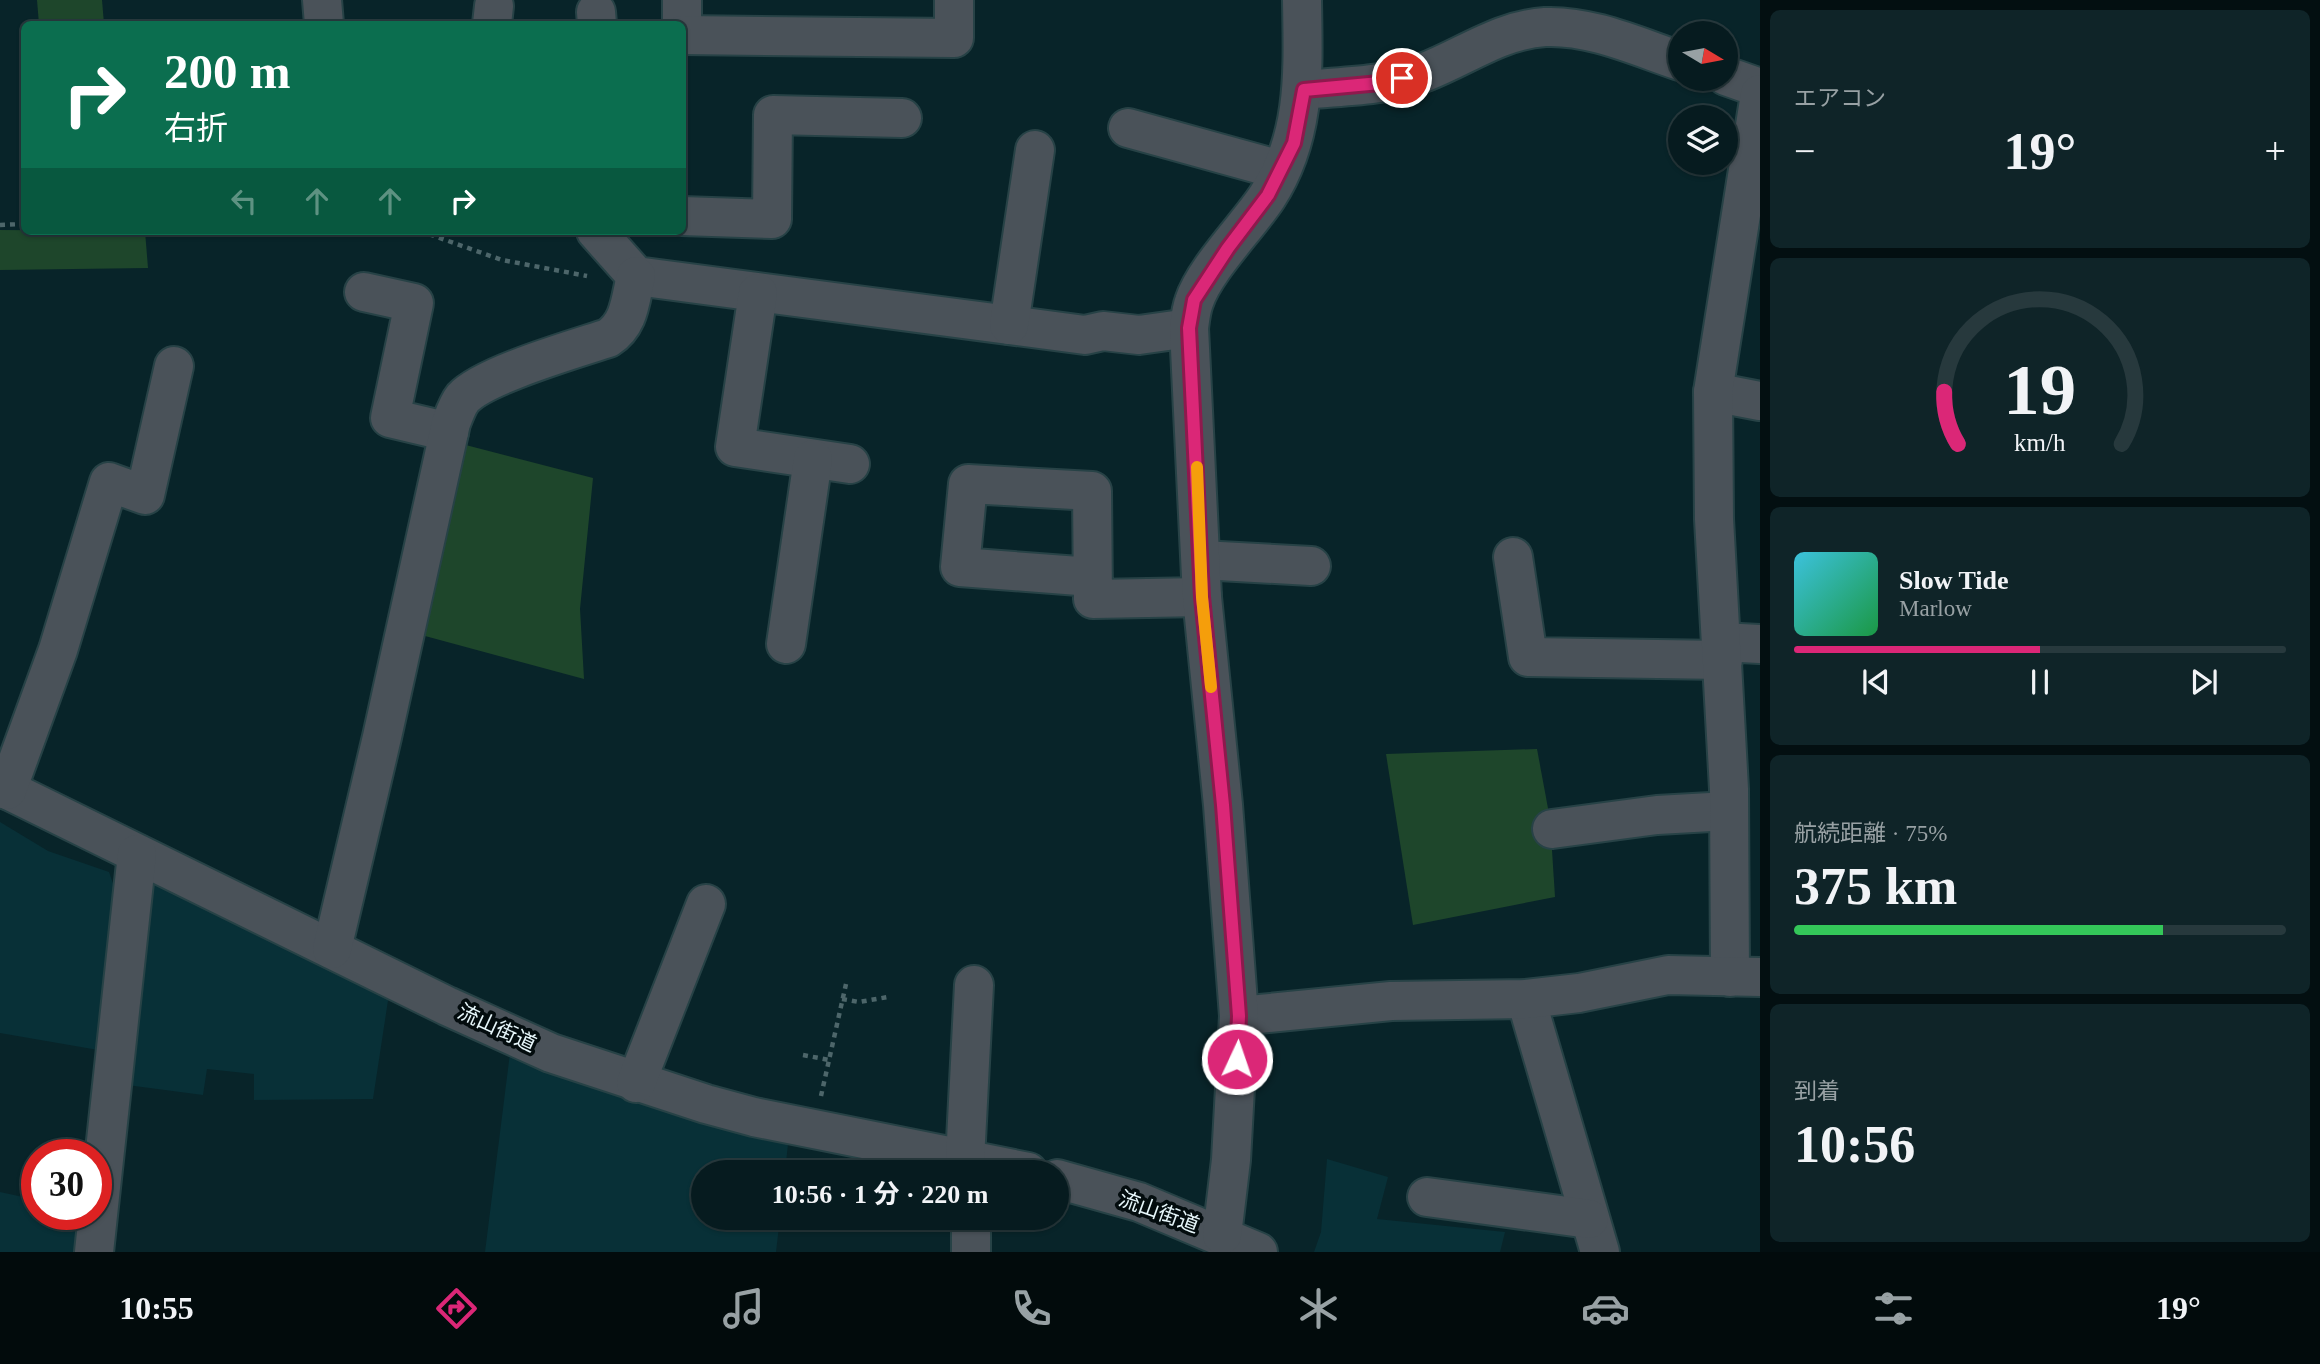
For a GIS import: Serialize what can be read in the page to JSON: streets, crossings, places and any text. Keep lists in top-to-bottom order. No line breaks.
{"streets":{"street":["流山街道"]},"north":"right","page":{"tile":["エアコン",["航続距離 · 75%","375 km"],["到着","10:56"]],"turn":["200 m","右折"],"heat":["−","19°","+"],"song":["Slow Tide","Marlow"],"limit":"30","trip":"10:56 · 1 分 · 220 m","tabs":["10:55","19°"],"gauge":["19","km/h"]}}
